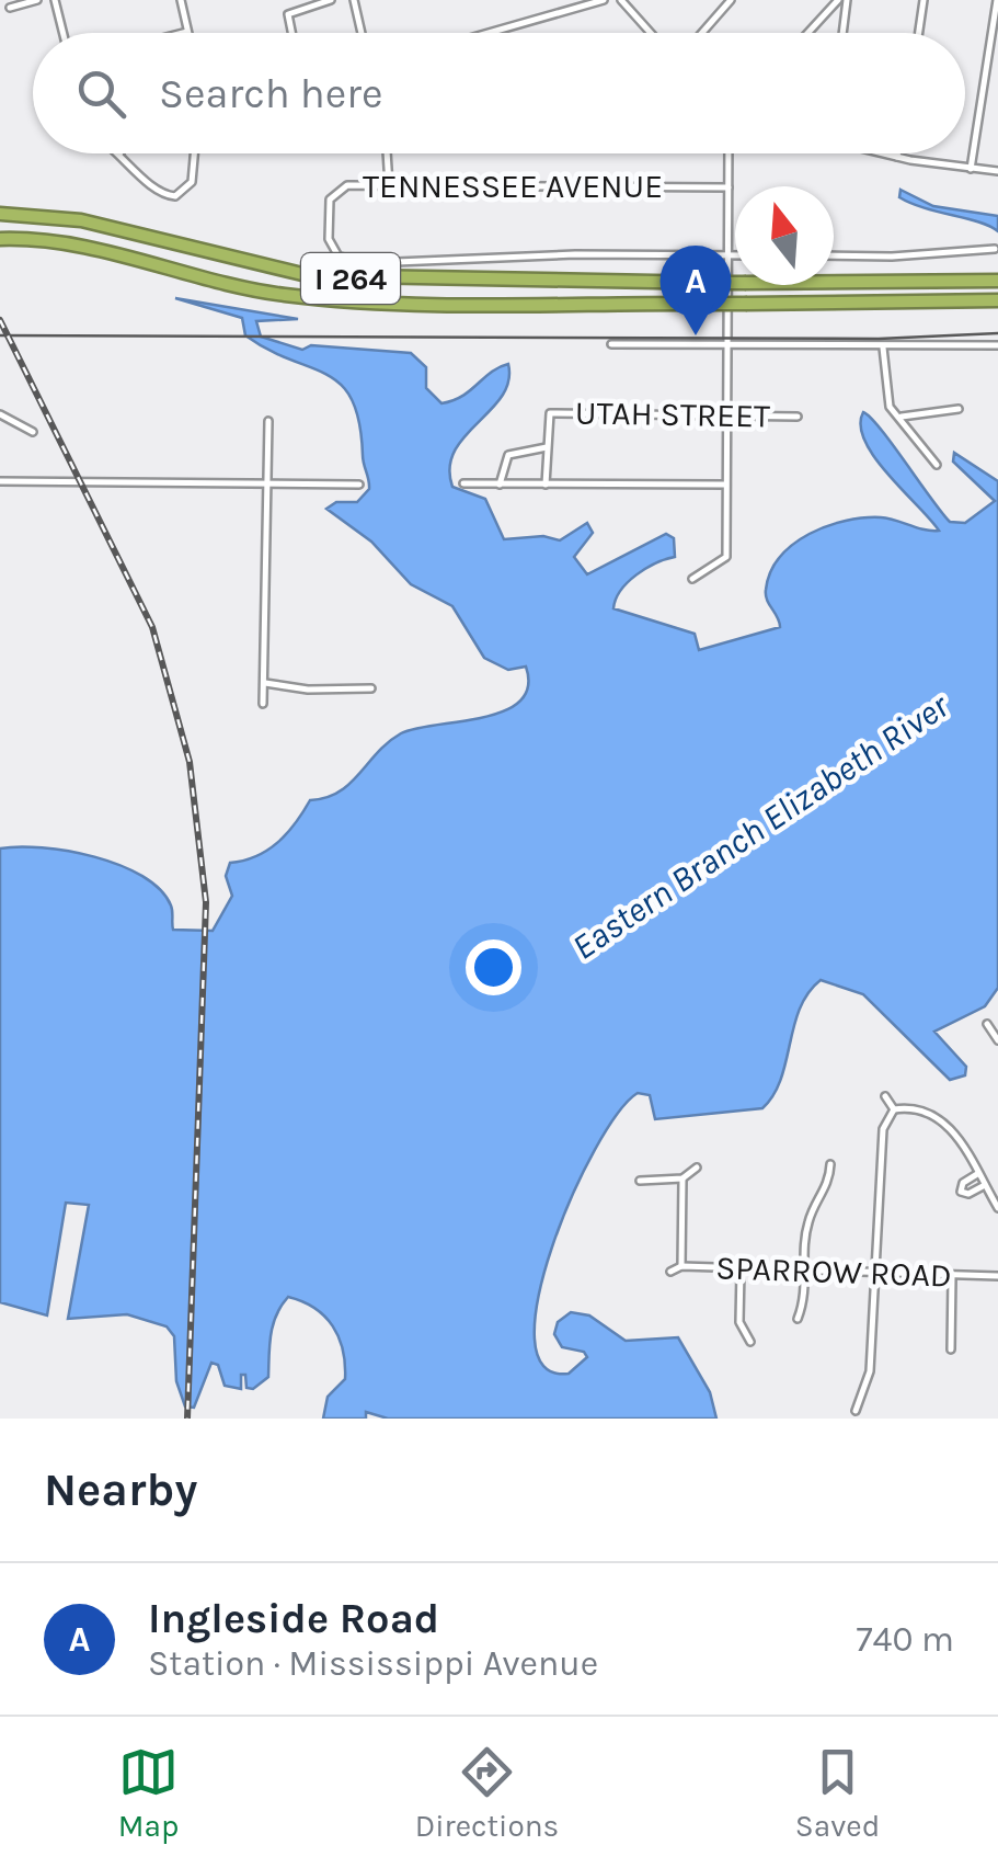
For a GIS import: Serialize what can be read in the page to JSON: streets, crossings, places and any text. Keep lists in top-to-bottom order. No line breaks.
{"streets":{"highway":["I 264"],"street":["TENNESSEE AVENUE","UTAH STREET","SPARROW ROAD"]},"water":["Eastern Branch Elizabeth River"],"north":"top","page":{"search":"Search here","pins":"A","heading":"Nearby","list":[{"mark":"A","name":"Ingleside Road","note":"Station · Mississippi Avenue","value":"740 m"}],"nav":["Map","Directions","Saved"]}}
